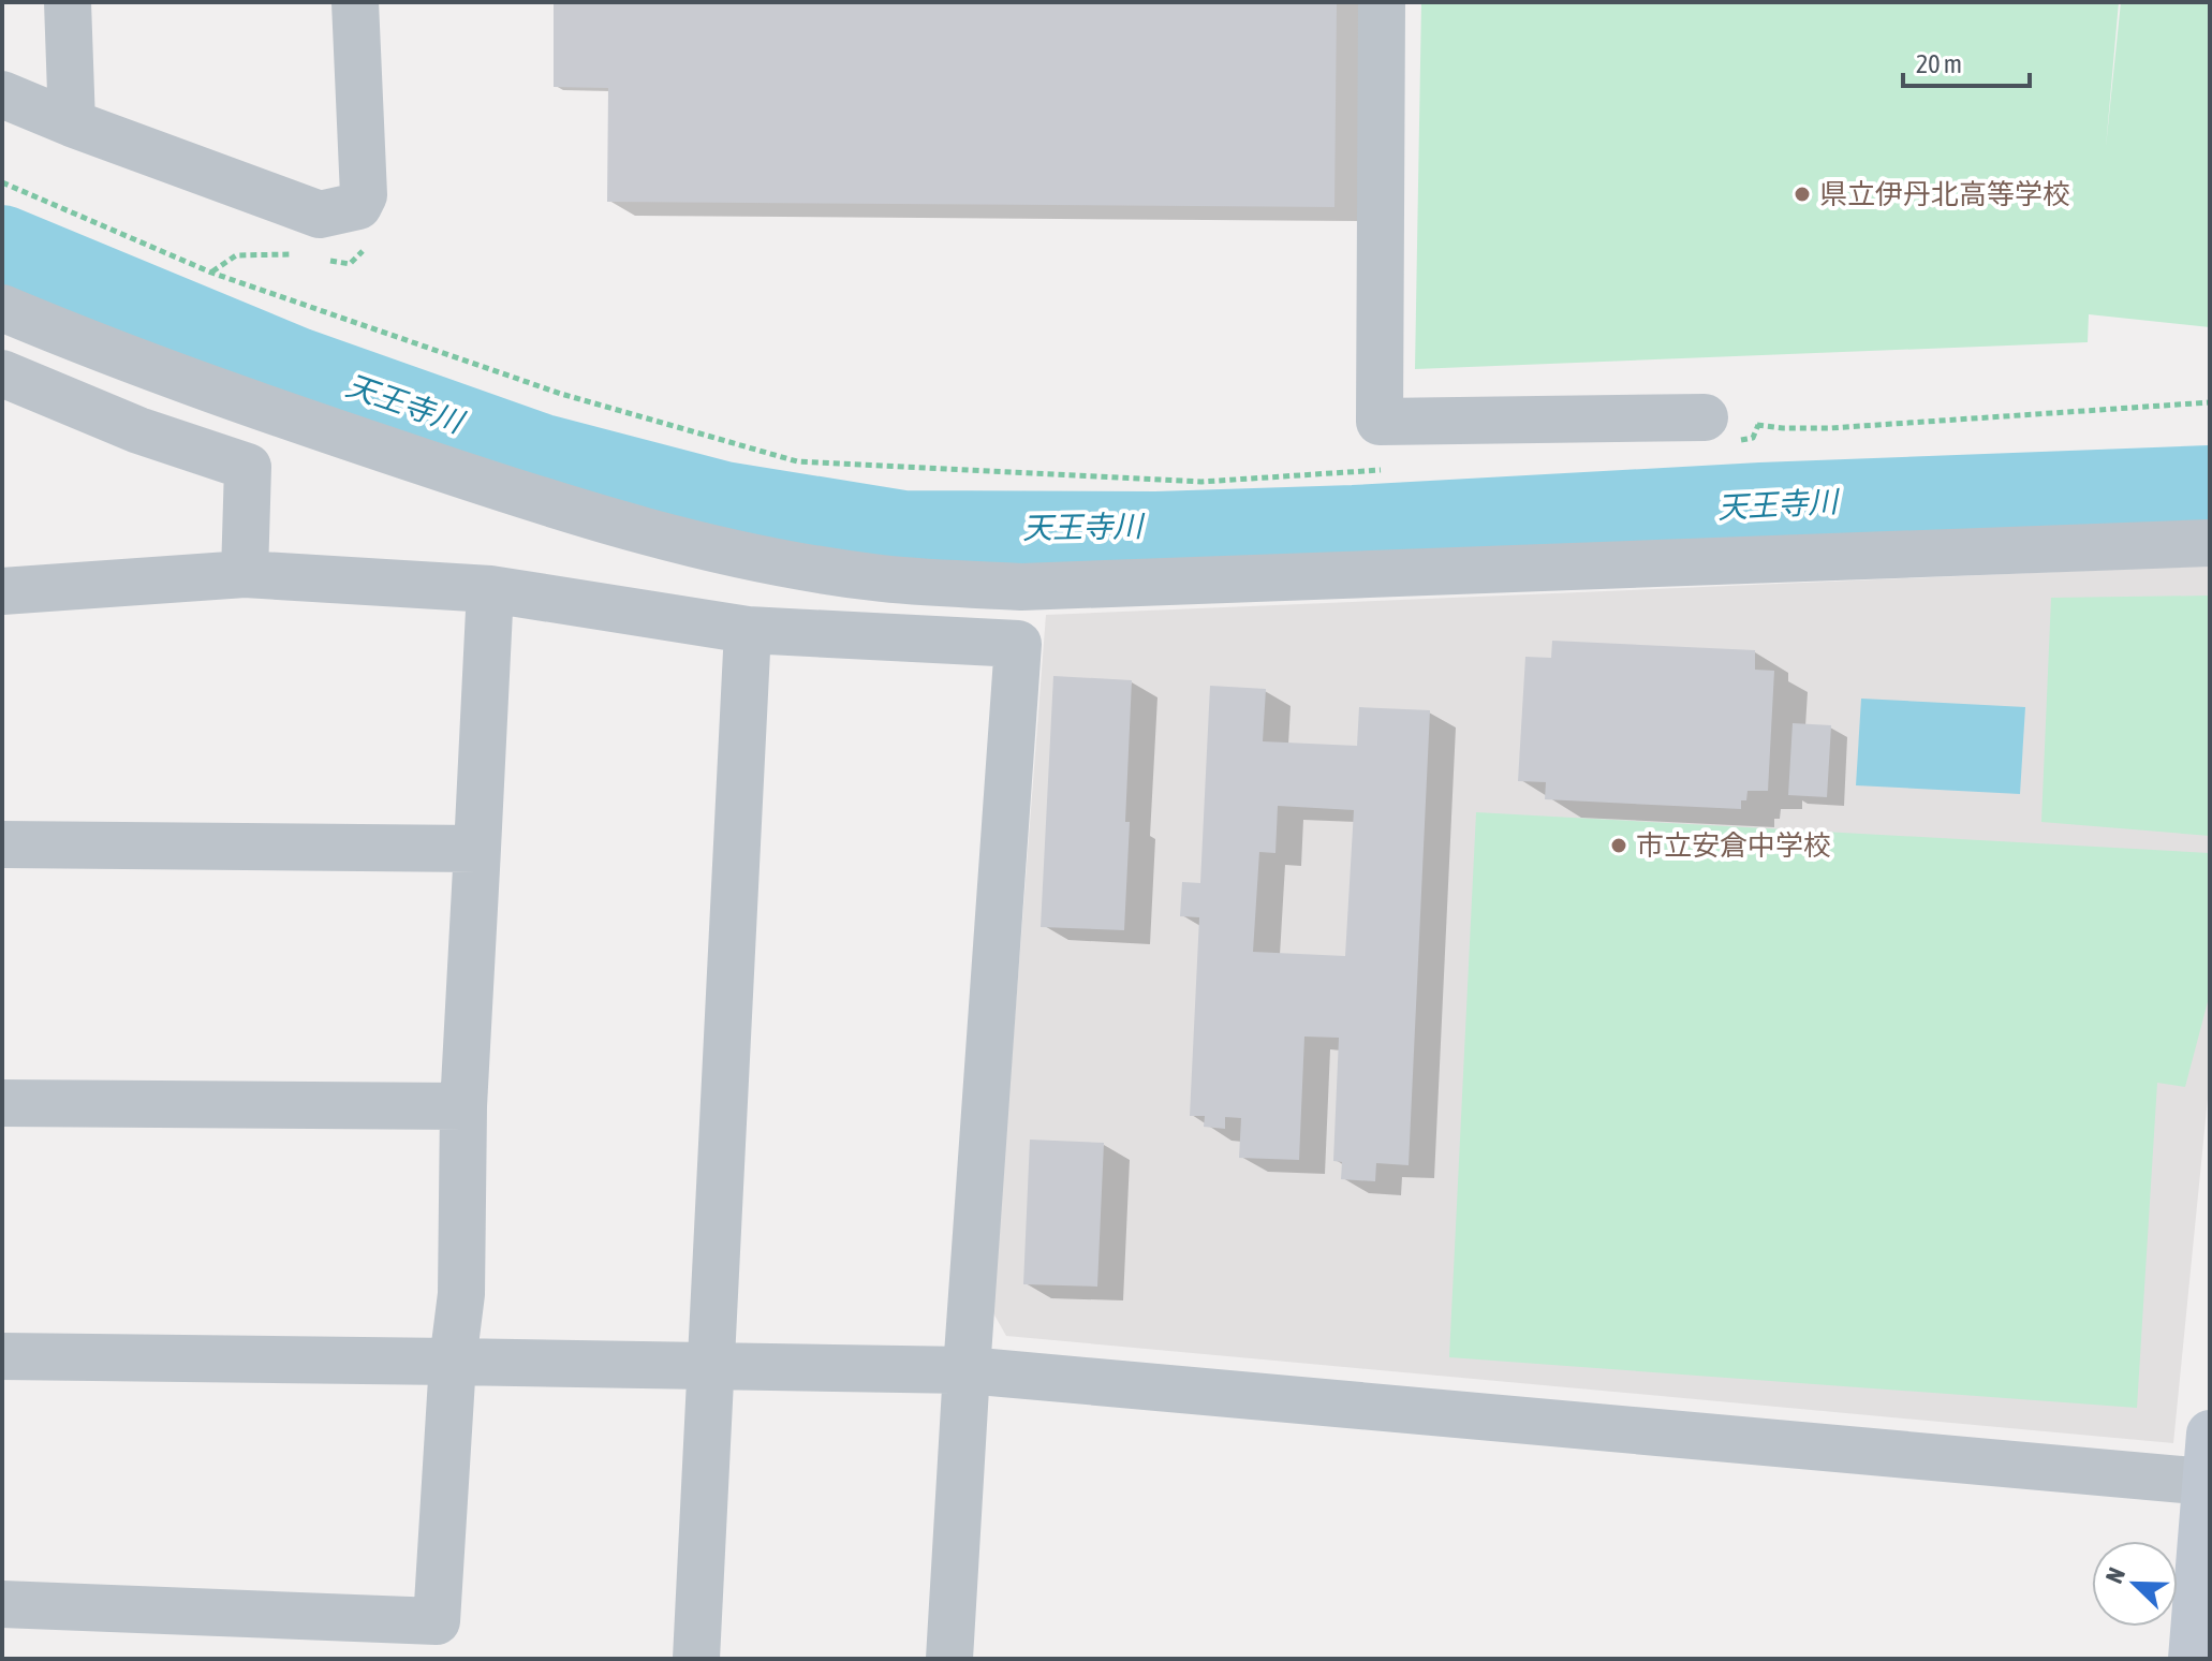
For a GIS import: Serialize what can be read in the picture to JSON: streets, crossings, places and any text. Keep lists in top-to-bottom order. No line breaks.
{"water":["天王寺川"],"places":["県立伊丹北高等学校","市立安倉中学校"],"scale_bar":"20 m","north":"top left"}
